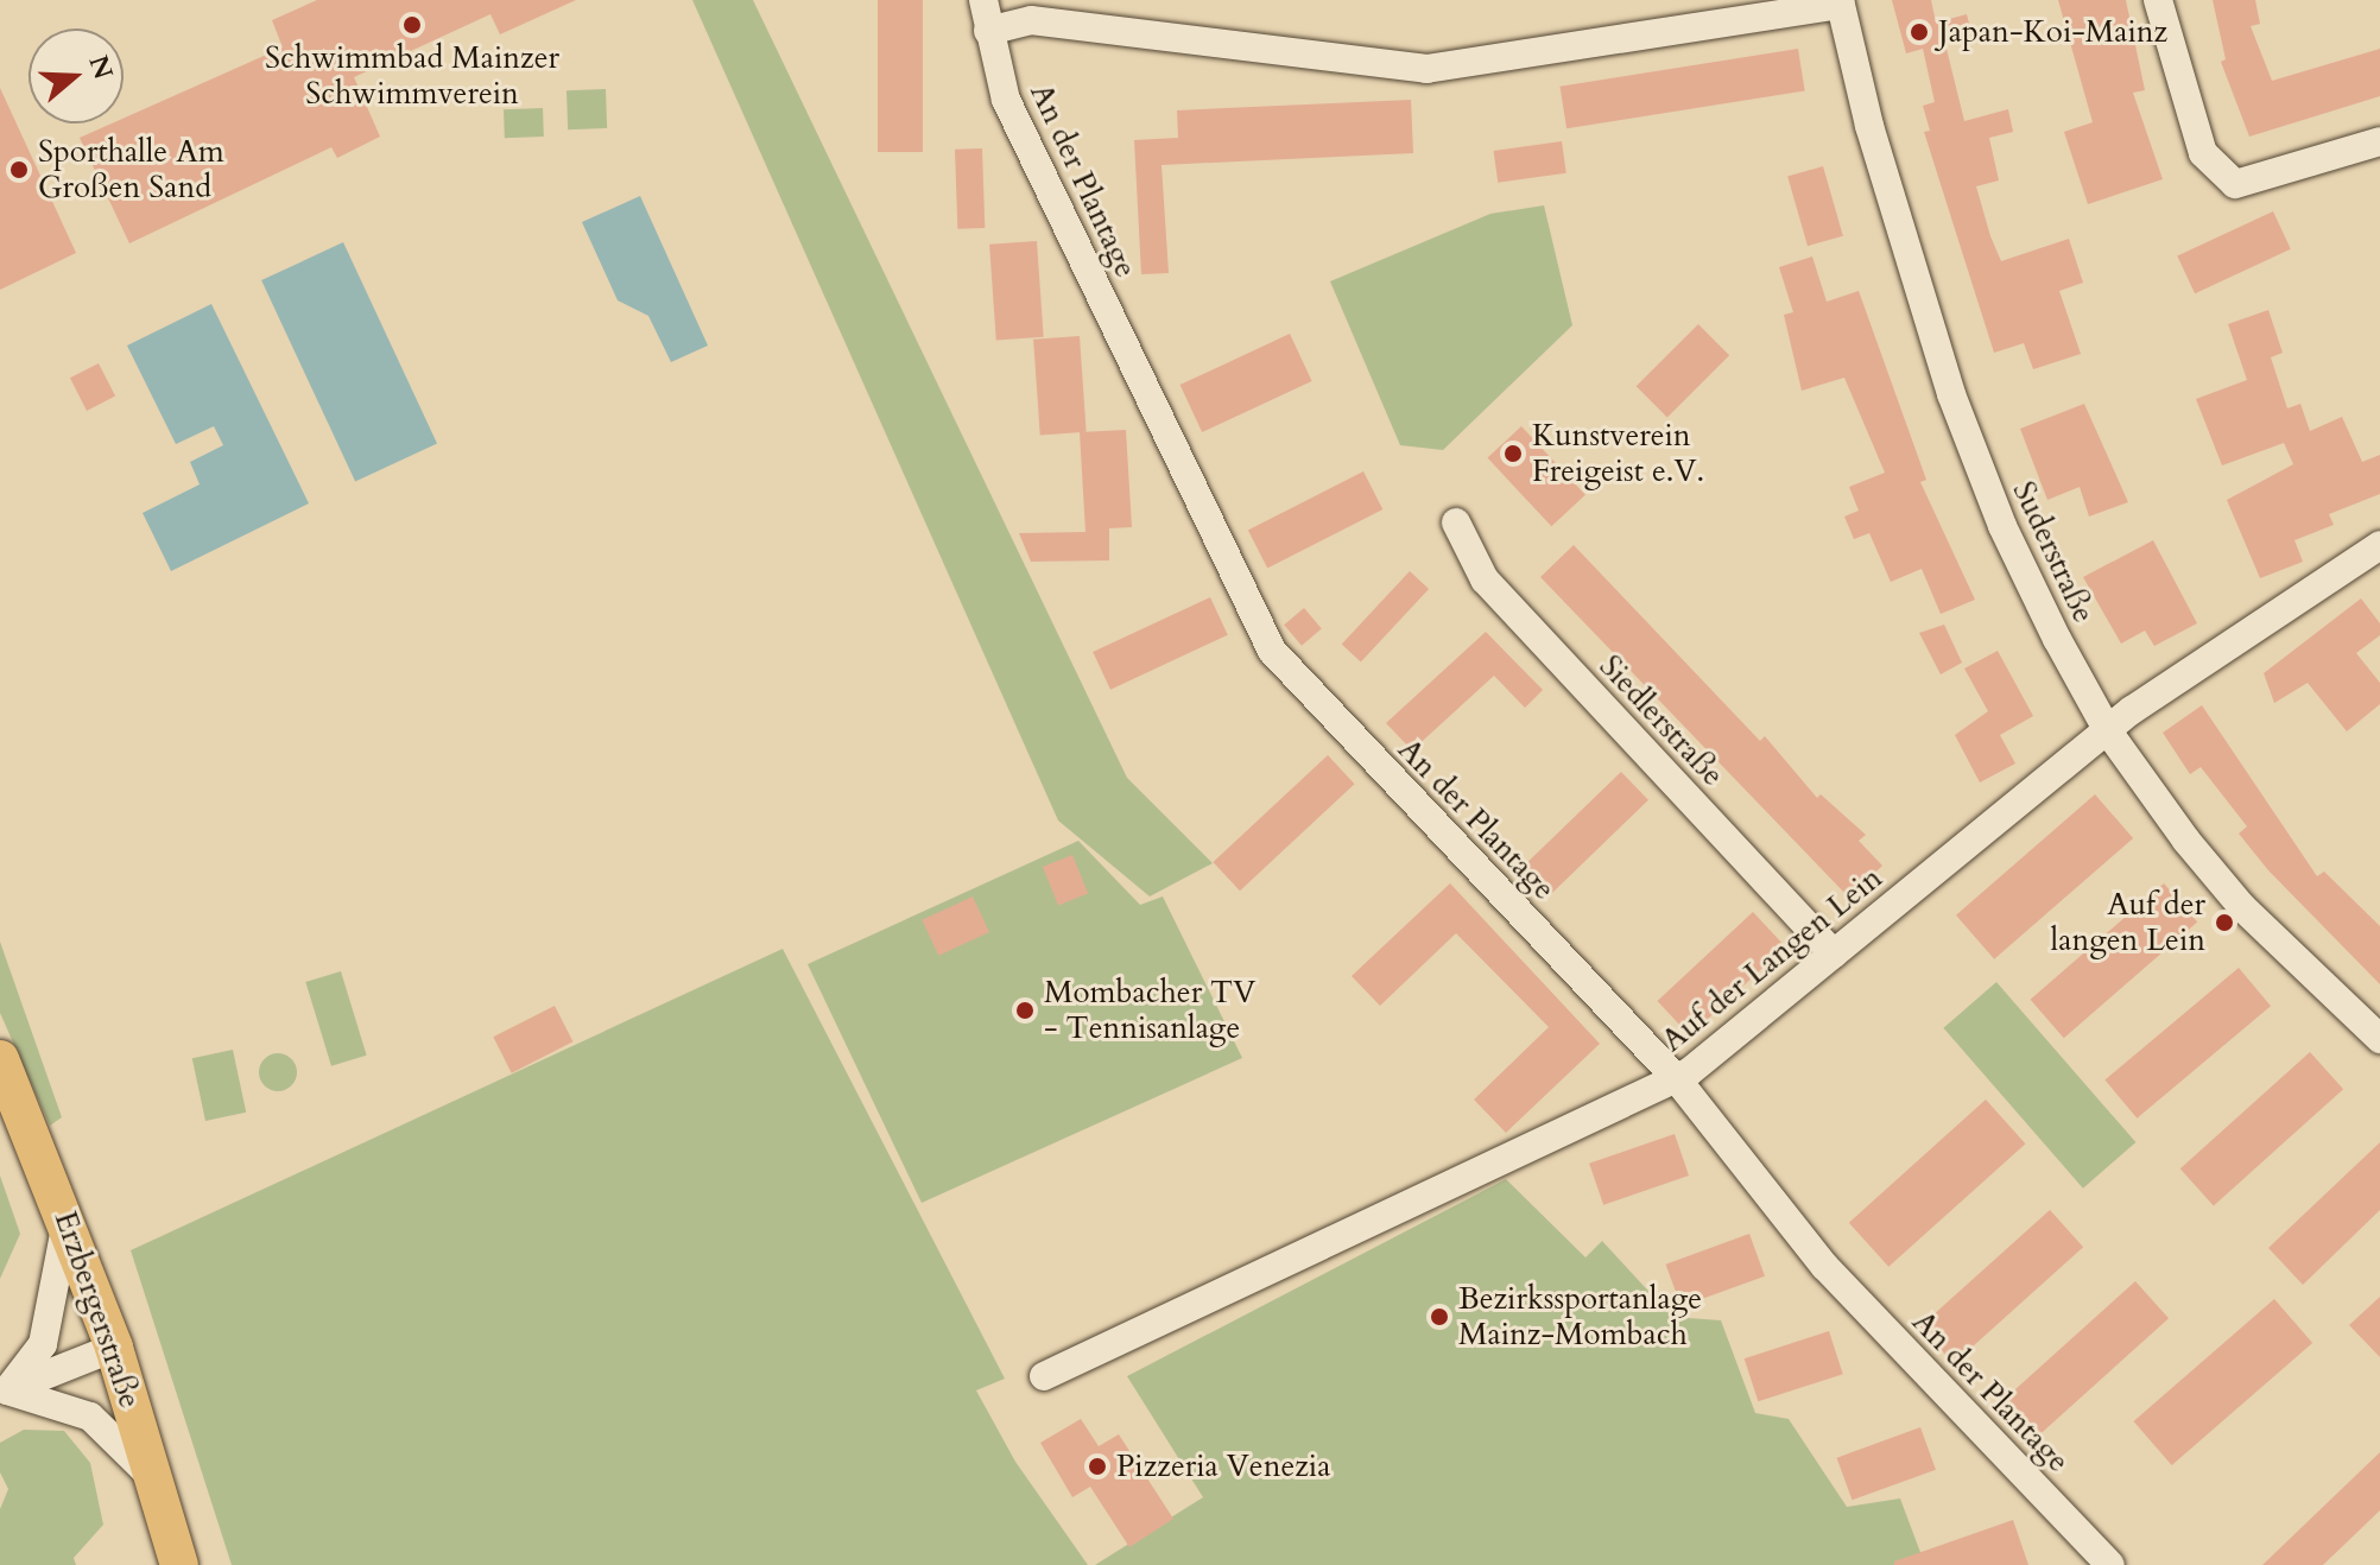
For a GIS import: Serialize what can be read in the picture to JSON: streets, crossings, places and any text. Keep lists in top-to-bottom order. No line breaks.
{"streets":{"main road":["Erzbergerstraße"],"street":["An der Plantage","Suderstraße","Siedlerstraße","Auf der Langen Lein"]},"crossings":[["An der Plantage","Auf der Langen Lein"],["Suderstraße","Auf der Langen Lein"],["Siedlerstraße","Auf der Langen Lein"]],"places":["Schwimmbad Mainzer Schwimmverein","Japan-Koi-Mainz","Sporthalle Am Großen Sand","Kunstverein Freigeist e.V.","Auf der langen Lein","Mombacher TV - Tennisanlage","Bezirkssportanlage Mainz-Mombach","Pizzeria Venezia"],"north":"right"}
